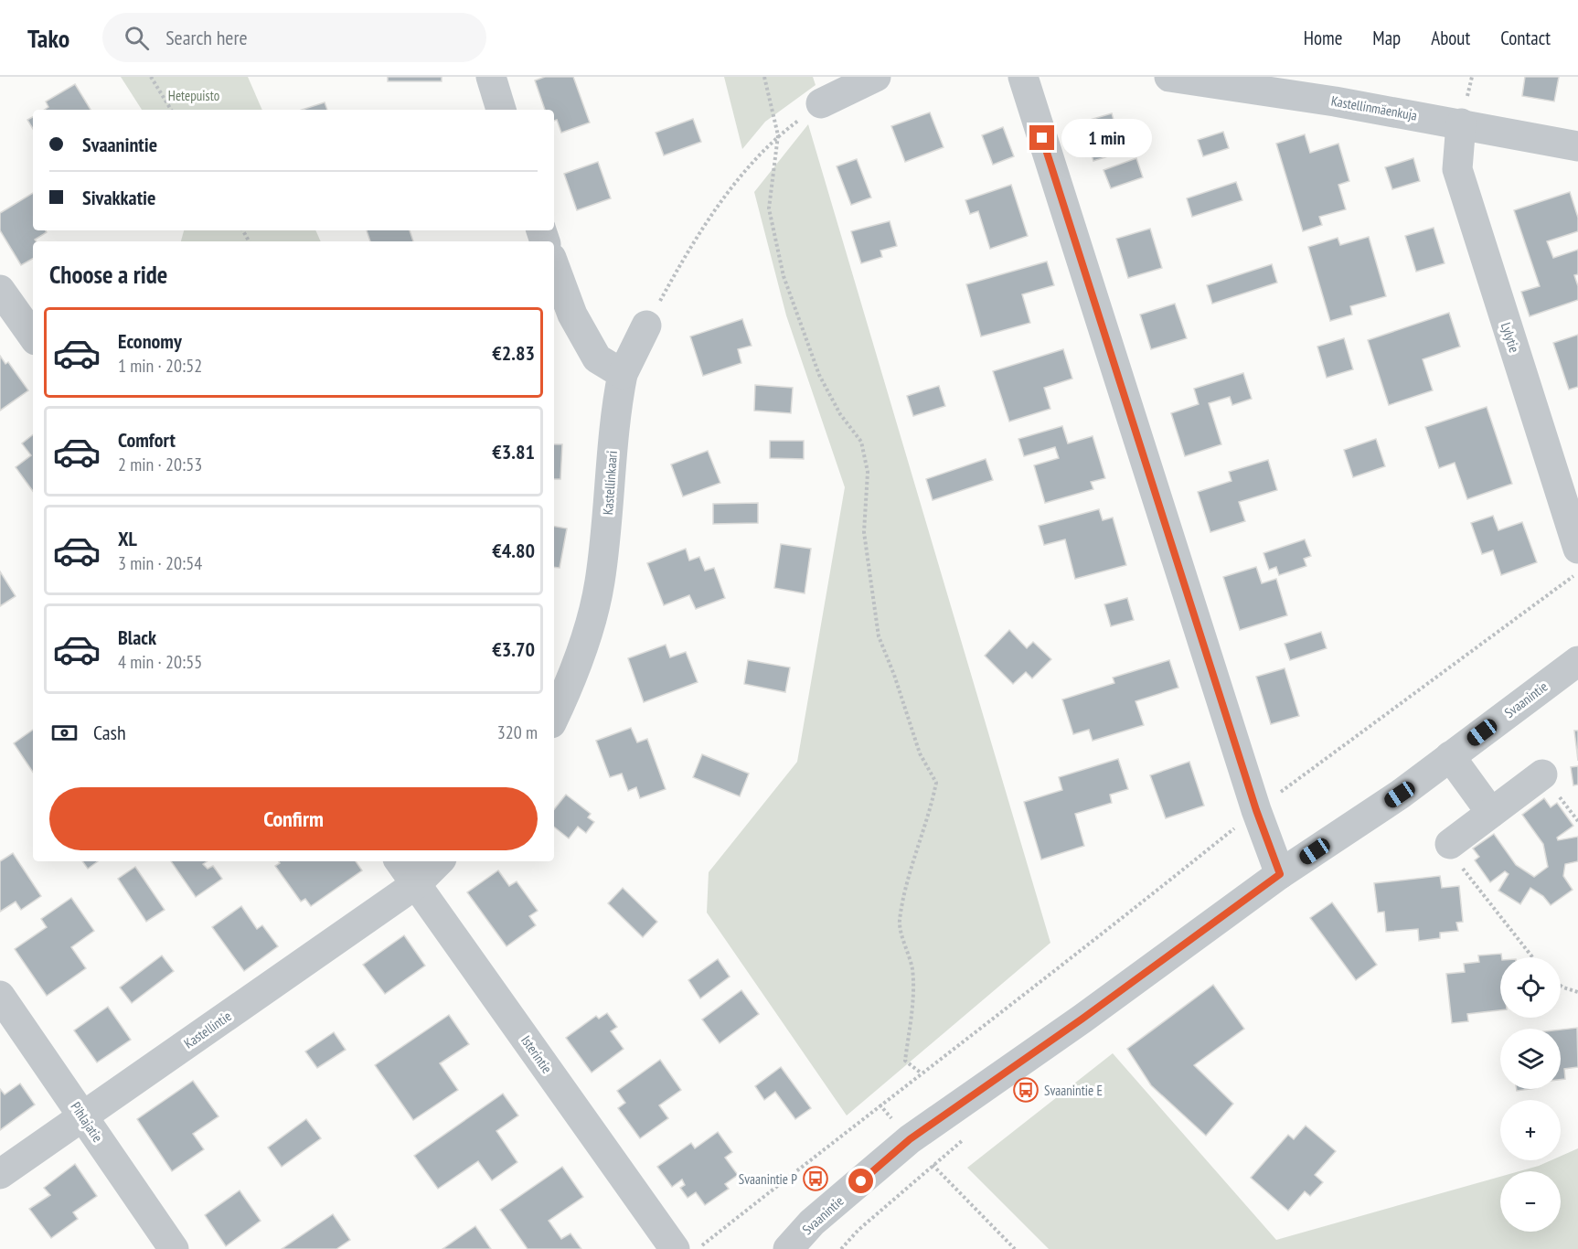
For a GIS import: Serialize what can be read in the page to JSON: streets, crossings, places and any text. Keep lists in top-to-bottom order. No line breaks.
{"streets":{"street":["Kastellinmäenkuja","Lylytie","Kastellinkaari","Svaanintie","Kastellintie","Isterintie","Pihlajatie"]},"crossings":[["Kastellinmäenkuja","Lylytie"],["Kastellintie","Isterintie"],["Kastellintie","Pihlajatie"]],"parks":["Hetepuisto"],"places":{"bus stop":["Svaanintie E","Svaanintie P"]},"page":{"header":"Tako","search":"Search here","nav":["Home","Map","About","Contact"],"banner":["Svaanintie","Sivakkatie"],"bubble":"1 min","heading":"Choose a ride","list":[{"name":"Economy","note":"1 min · 20:52","value":"€2.83"},{"name":"Comfort","note":"2 min · 20:53","value":"€3.81"},{"name":"XL","note":"3 min · 20:54","value":"€4.80"},{"name":"Black","note":"4 min · 20:55","value":"€3.70"}],"pay":["Cash","320 m"],"buttons":"Confirm","map_buttons":["+","−"]}}
